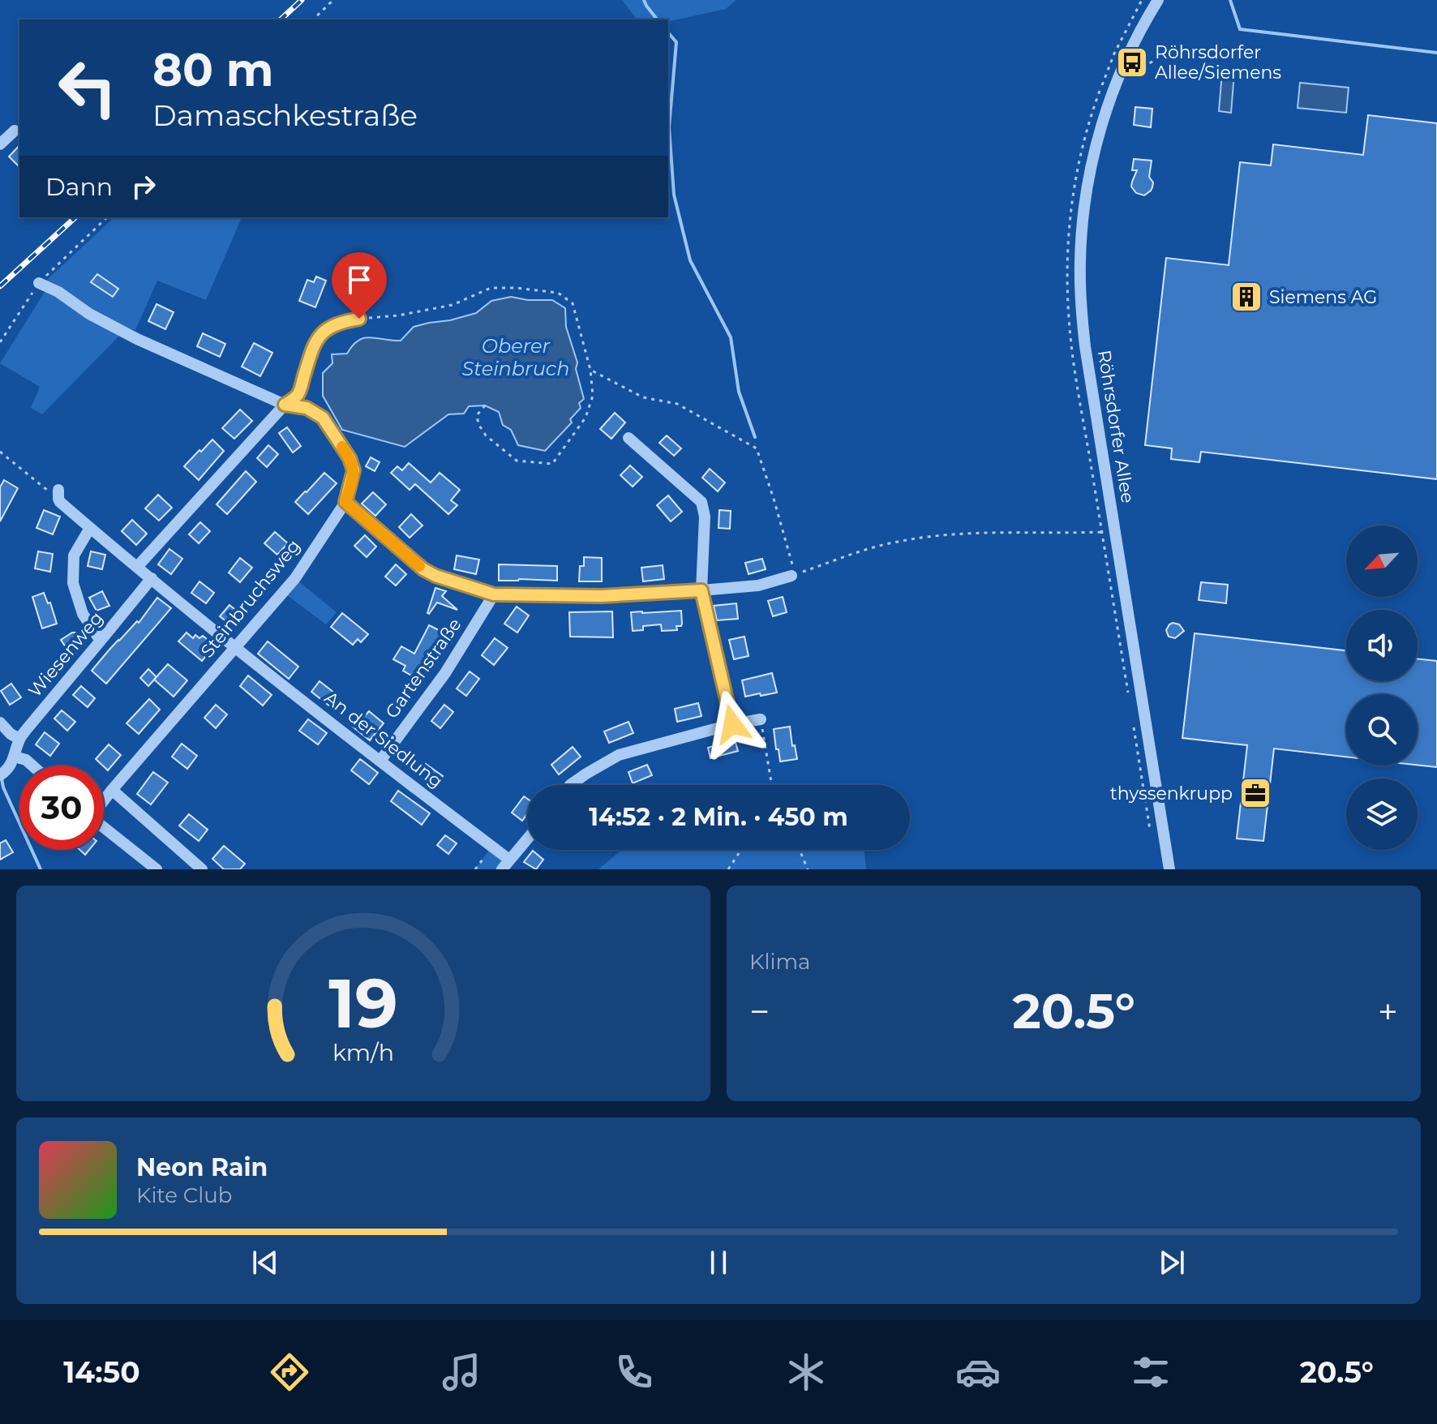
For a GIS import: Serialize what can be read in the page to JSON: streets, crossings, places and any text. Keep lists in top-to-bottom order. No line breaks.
{"streets":{"street":["Röhrsdorfer Allee","Steinbruchsweg","Wiesenweg","Gartenstraße","An der Siedlung"]},"crossings":[["Steinbruchsweg","An der Siedlung"],["Wiesenweg","An der Siedlung"],["Gartenstraße","An der Siedlung"]],"water":["Oberer Steinbruch"],"places":{"bus stop":["Röhrsdorfer Allee/Siemens"],"building":["Siemens AG"],"office":["thyssenkrupp"]},"north":"bottom left","page":{"turn":["80 m","Damaschkestraße"],"then":"Dann","limit":"30","trip":"14:52 · 2 Min. · 450 m","tile":"Klima","heat":["−","20.5°","+"],"song":["Neon Rain","Kite Club"],"tabs":["14:50","20.5°"],"gauge":["19","km/h"]}}
